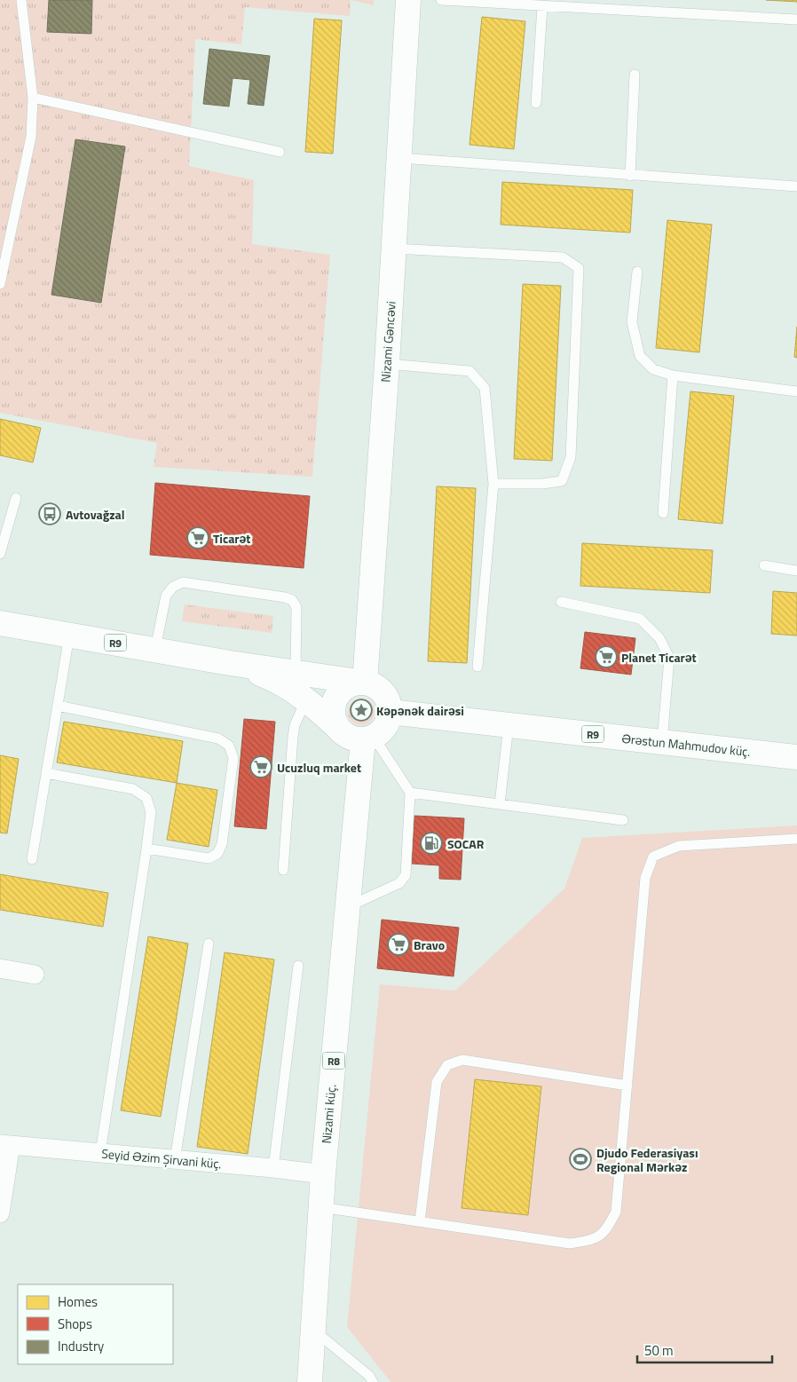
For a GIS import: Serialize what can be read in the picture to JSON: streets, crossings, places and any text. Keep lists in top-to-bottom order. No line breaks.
{"streets":{"main road":["Nizami Gəncəvi","R9","Ərəstun Mahmudov küç.","R8","Nizami küç."],"street":["Seyid Əzim Şirvani küç."]},"crossings":[["Nizami küç.","Seyid Əzim Şirvani küç."]],"places":{"bus stop":["Avtovağzal"],"supermarket":["Ticarət","Planet Ticarət","Ucuzluq market","Bravo"],"place":["Kəpənək dairəsi"],"fuel station":["SOCAR"],"sports":["Djudo Federasiyası Regional Mərkəz"]},"legend":["Homes","Shops","Industry"],"scale_bar":"50 m"}
